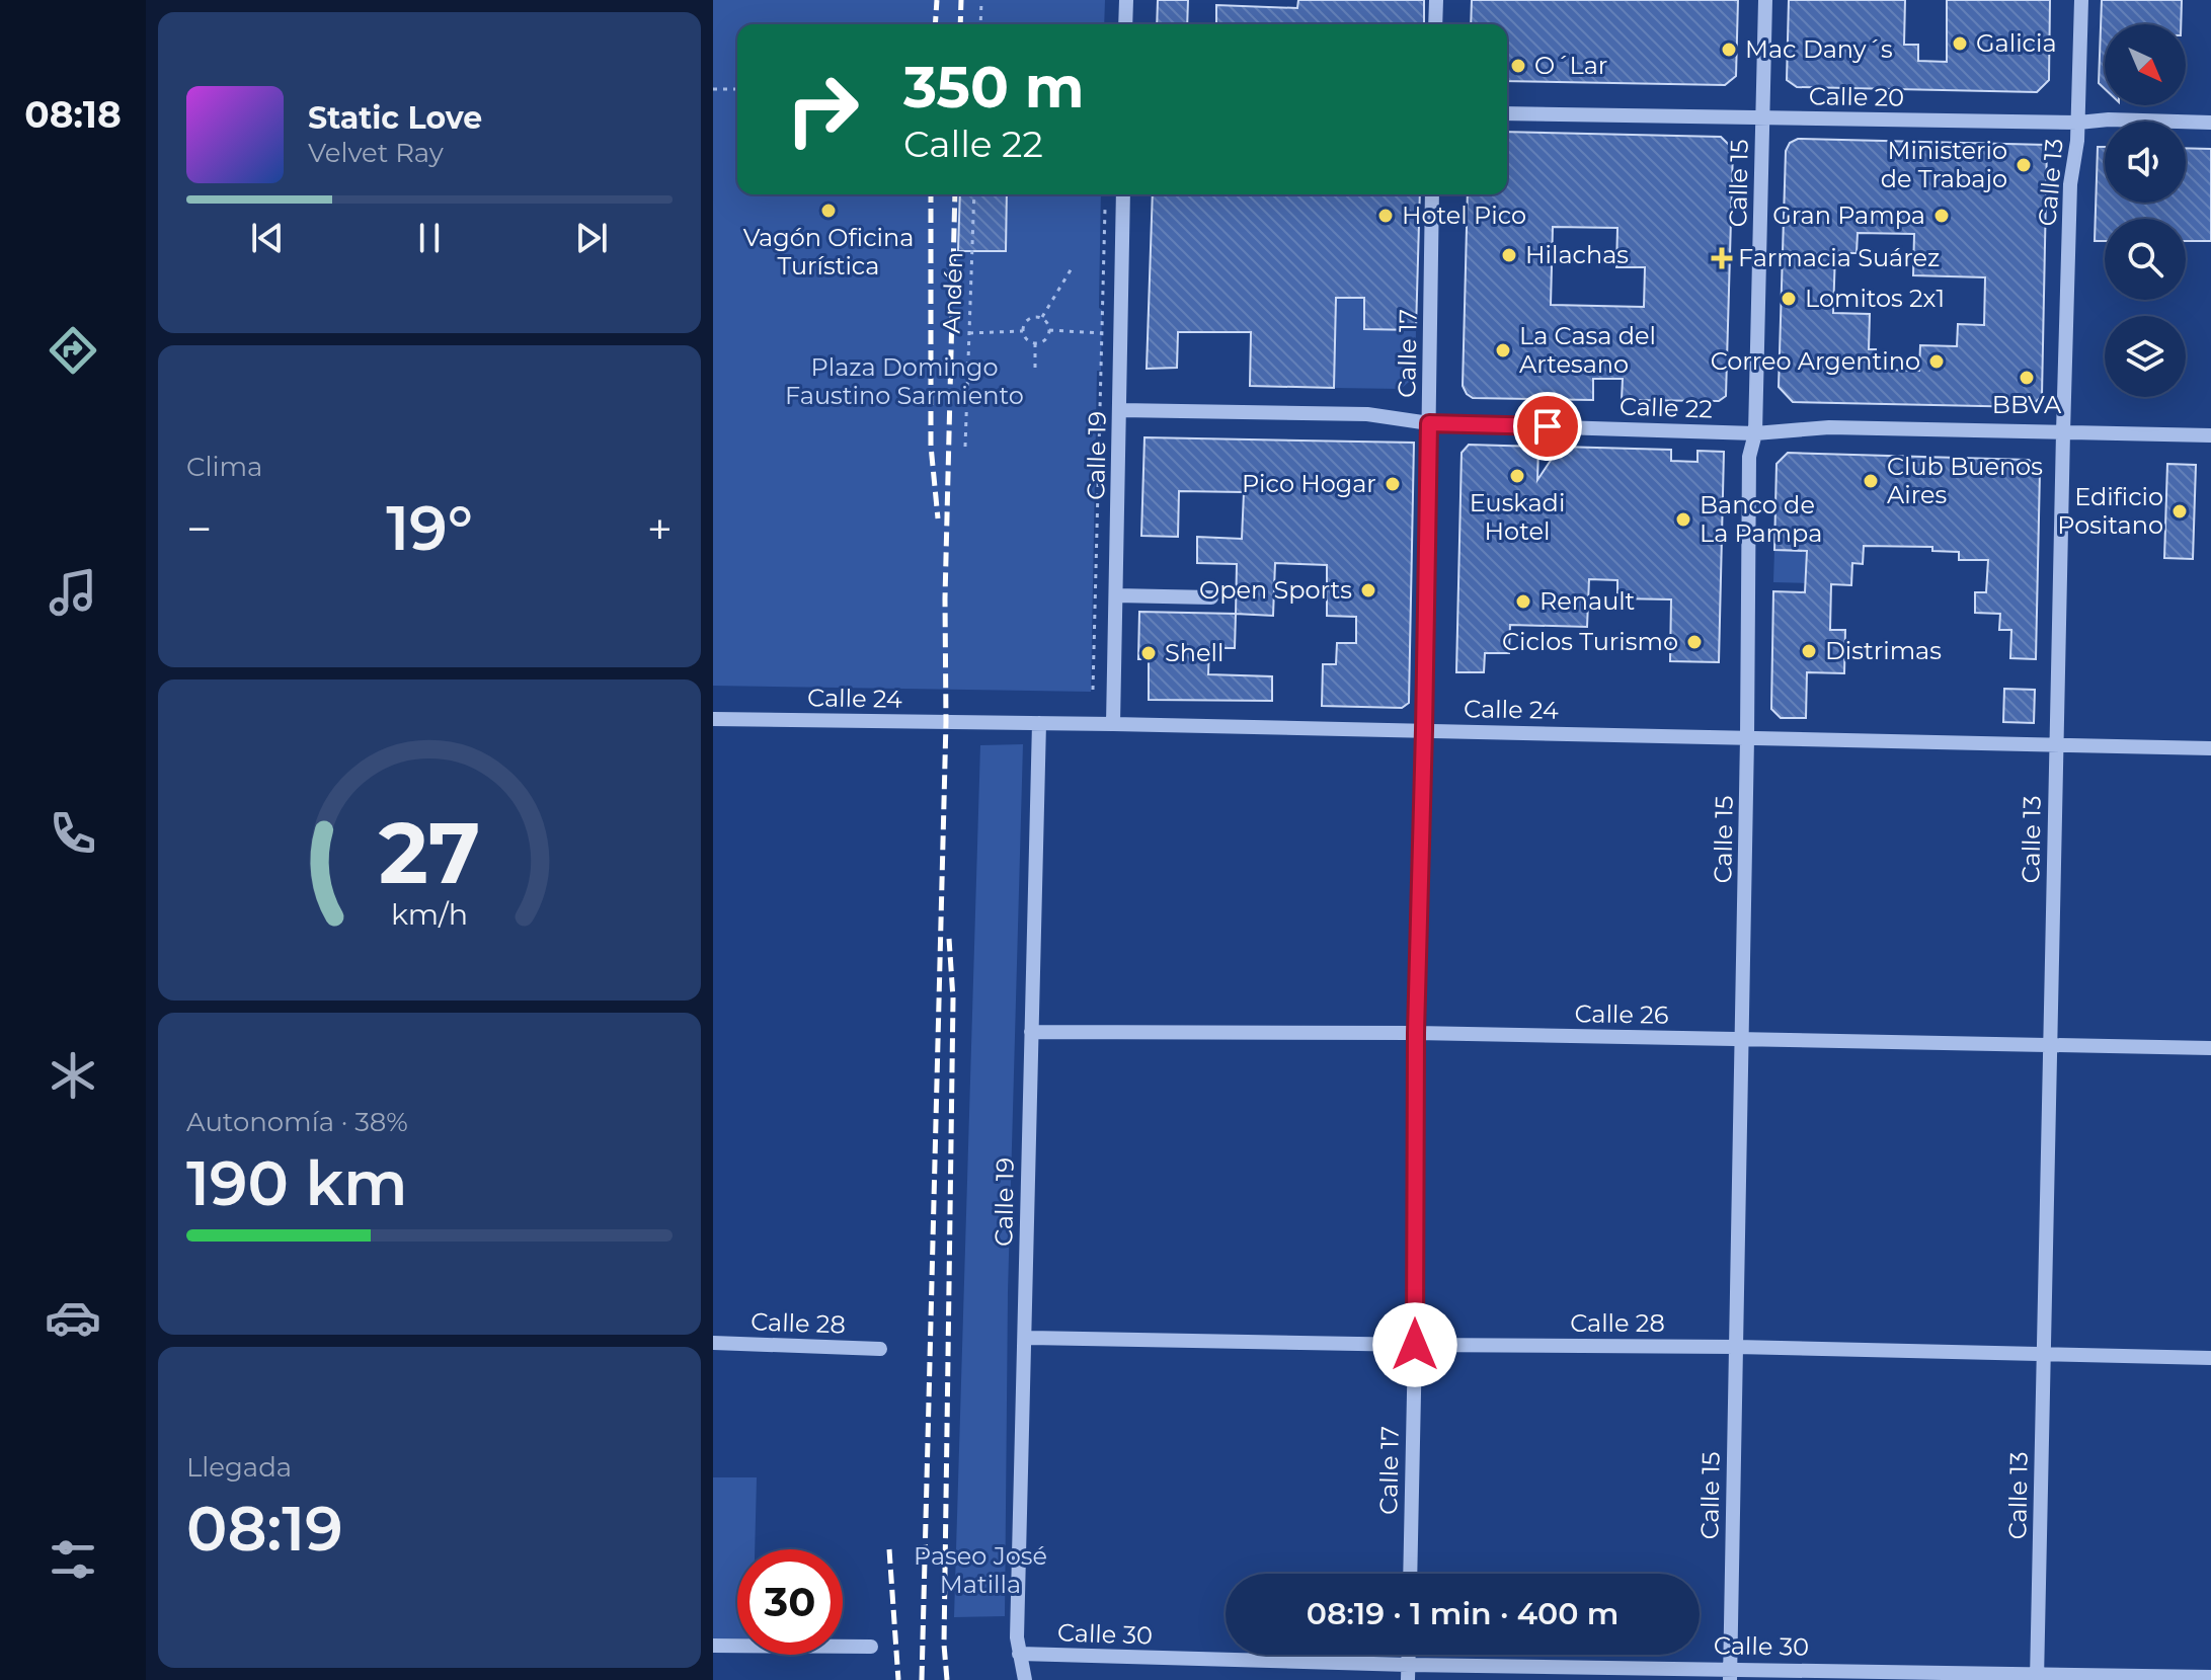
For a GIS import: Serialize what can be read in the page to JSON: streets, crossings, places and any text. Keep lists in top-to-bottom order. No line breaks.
{"streets":{"street":["Calle 20","Calle 13","Calle 15","Calle 17","Calle 22","Calle 19","Calle 24","Calle 26","Calle 28","Calle 30"],"path":["Andén"]},"crossings":[["Calle 20","Calle 13"],["Calle 20","Calle 15"],["Calle 13","Calle 22"],["Calle 13","Calle 24"],["Calle 13","Calle 26"],["Calle 13","Calle 28"],["Calle 13","Calle 30"],["Calle 15","Calle 22"],["Calle 15","Calle 24"],["Calle 15","Calle 26"],["Calle 15","Calle 28"],["Calle 15","Calle 30"],["Calle 17","Calle 22"],["Calle 17","Calle 24"],["Calle 17","Calle 26"],["Calle 17","Calle 28"],["Calle 22","Calle 19"],["Calle 19","Calle 24"],["Calle 19","Calle 26"],["Calle 19","Calle 28"],["Calle 19","Calle 30"]],"parks":["Plaza Domingo Faustino Sarmiento","Paseo José Matilla"],"places":{"other":["Galicia","Mac Dany´s","O´Lar","Ministerio de Trabajo","Vagón Oficina Turística","Hotel Pico","Gran Pampa","Hilachas","Lomitos 2x1","La Casa del Artesano","Correo Argentino","BBVA","Euskadi Hotel","Club Buenos Aires","Pico Hogar","Edificio Positano","Banco de La Pampa","Open Sports","Renault","Ciclos Turismo","Distrimas","Shell"],"health":["Farmacia Suárez"]},"north":"bottom right","page":{"tabs":"08:18","turn":["350 m","Calle 22"],"song":["Static Love","Velvet Ray"],"tile":["Clima",["Autonomía · 38%","190 km"],["Llegada","08:19"]],"heat":["−","19°","+"],"limit":"30","trip":"08:19 · 1 min · 400 m","gauge":["27","km/h"]}}
